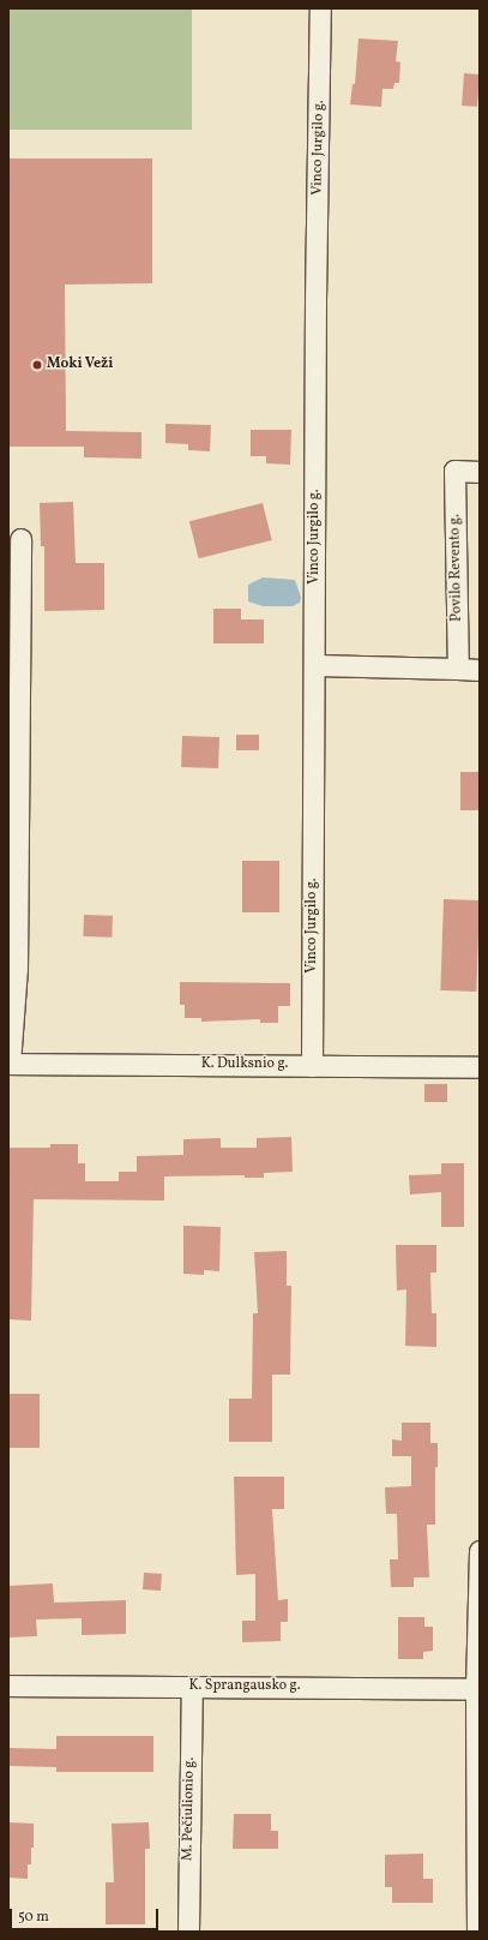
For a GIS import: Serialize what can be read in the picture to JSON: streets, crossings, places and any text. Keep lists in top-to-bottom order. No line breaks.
{"streets":{"street":["Vinco Jurgilo g.","Povilo Revento g.","K. Dulksnio g.","K. Sprangausko g.","M. Pečiulionio g."]},"crossings":[["Vinco Jurgilo g.","K. Dulksnio g."],["K. Sprangausko g.","M. Pečiulionio g."]],"places":["Moki Veži"],"scale_bar":"50 m"}
